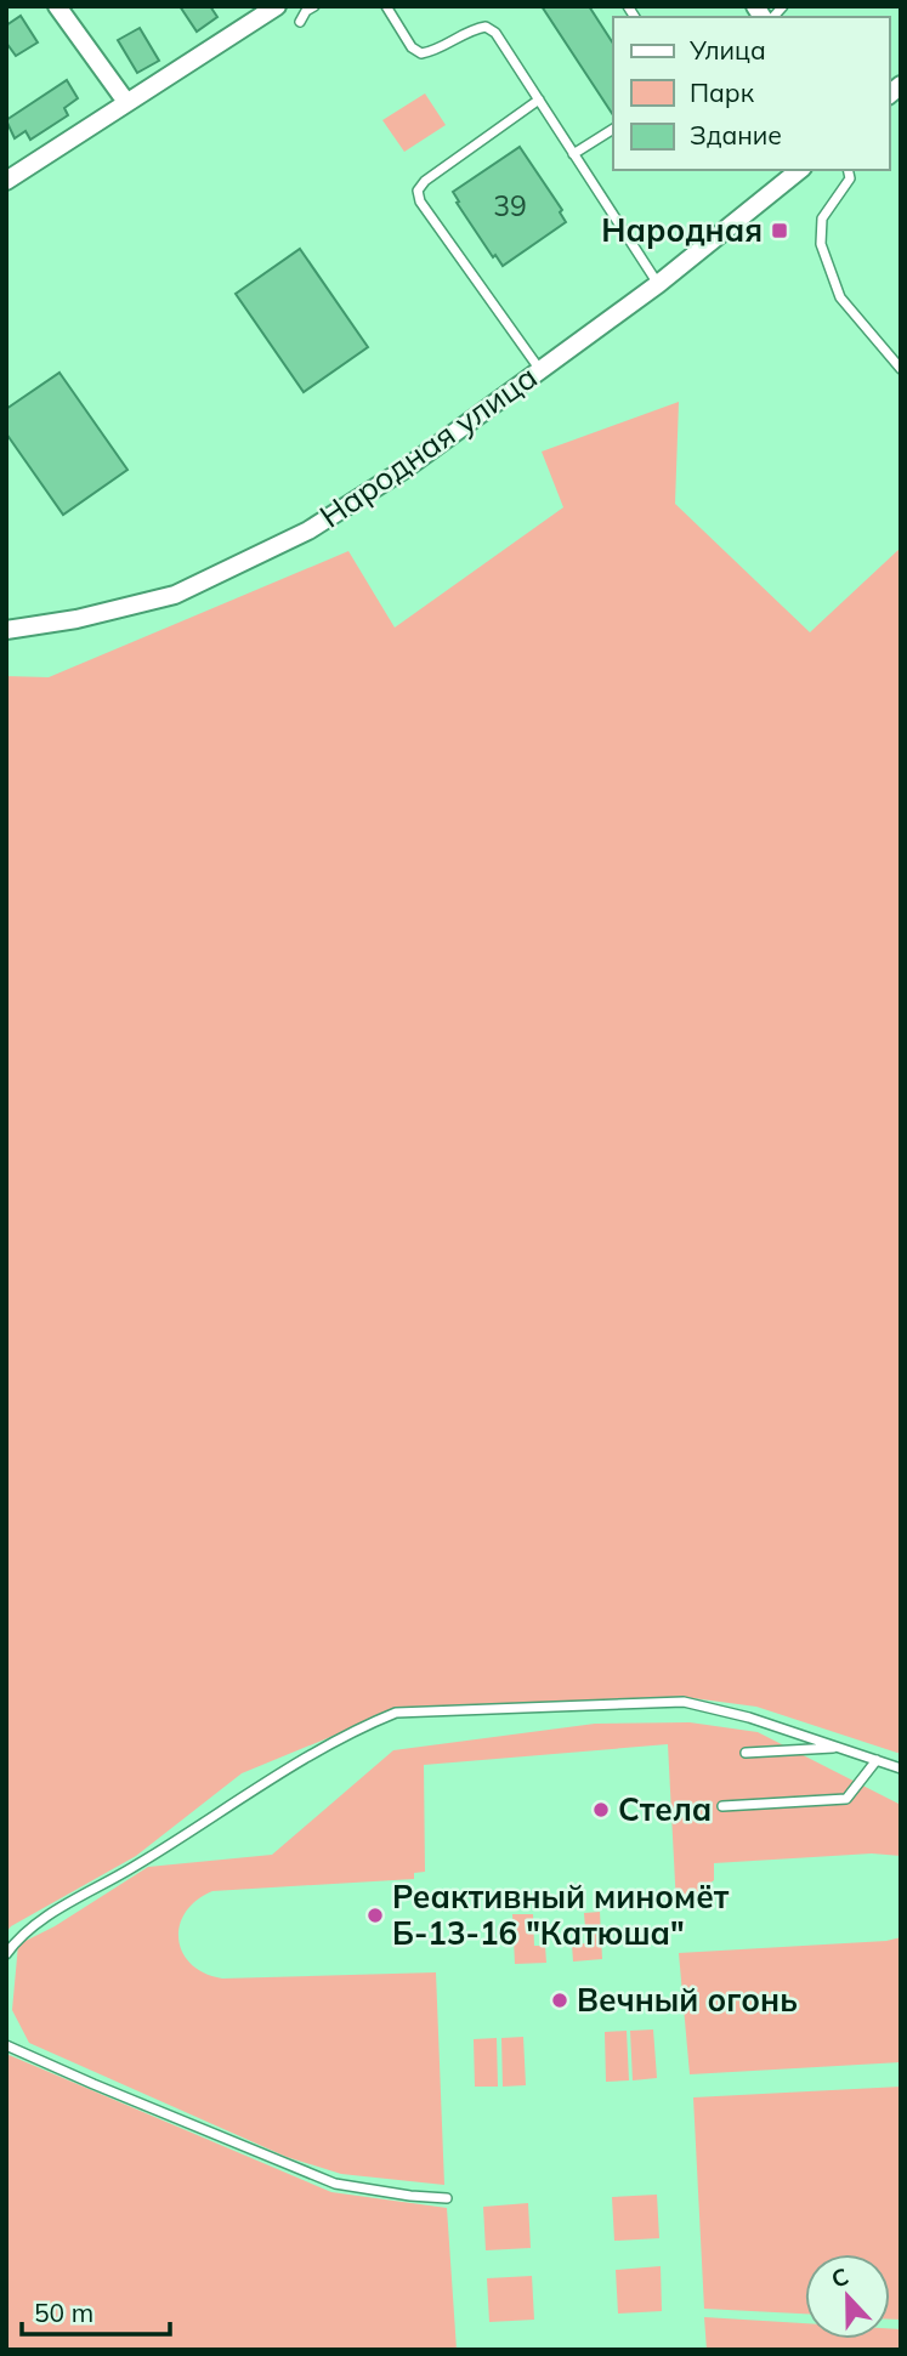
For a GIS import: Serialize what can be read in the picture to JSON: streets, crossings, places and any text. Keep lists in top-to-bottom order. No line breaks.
{"streets":{"street":["Народная улица"]},"places":{"transit":["Народная"],"other":["Стела","Реактивный миномёт Б-13-16 \"Катюша\"","Вечный огонь"]},"house_numbers":["39"],"legend":["Улица","Парк","Здание"],"scale_bar":"50 m","north":"top"}
